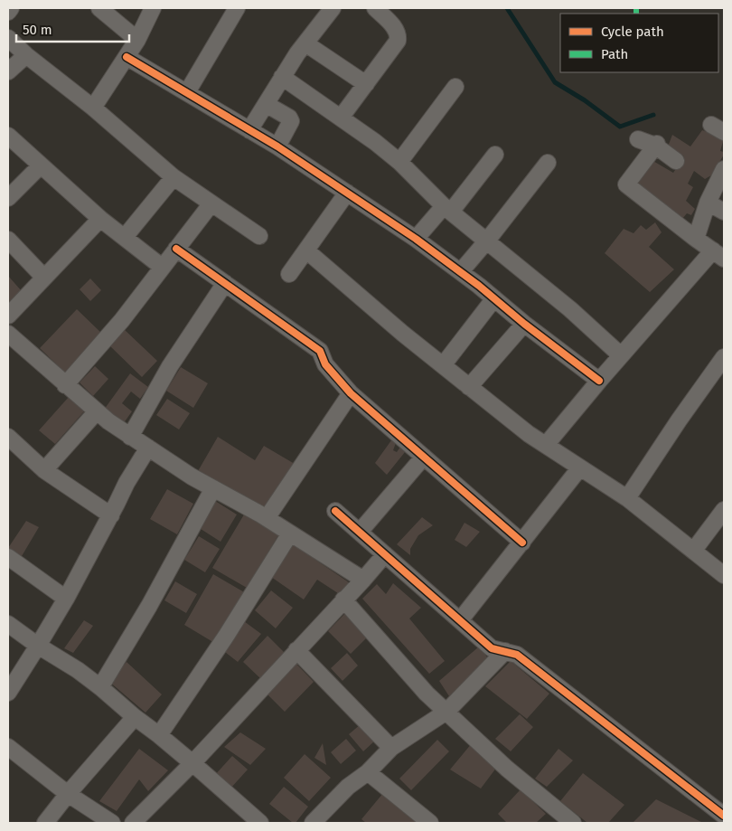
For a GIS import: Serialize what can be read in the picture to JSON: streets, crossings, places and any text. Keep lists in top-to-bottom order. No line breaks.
{"legend":["Cycle path","Path"],"scale_bar":"50 m"}
